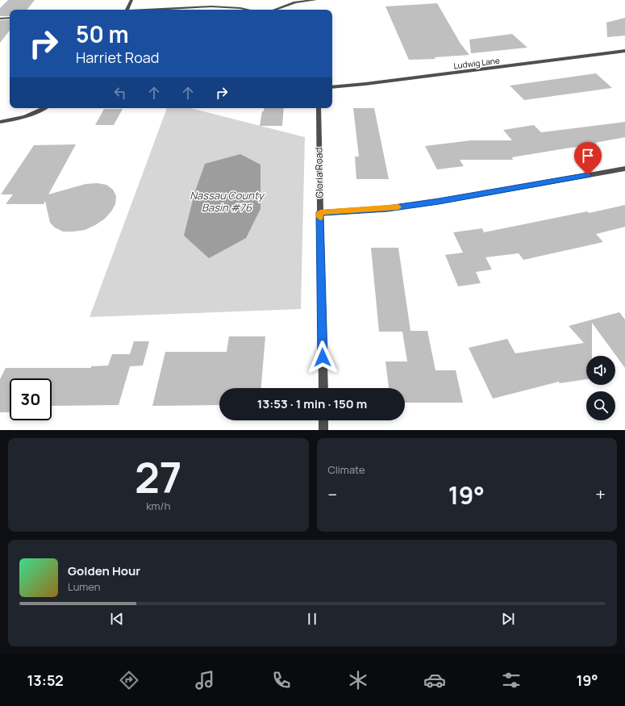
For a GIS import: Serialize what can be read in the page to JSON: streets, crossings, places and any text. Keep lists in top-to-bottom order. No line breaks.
{"streets":{"street":["Ludwig Lane","Gloria Road"]},"water":["Nassau County Basin #76"],"page":{"turn":["50 m","Harriet Road"],"limit":"30","trip":"13:53 · 1 min · 150 m","tile":[["27","km/h"],"Climate"],"heat":["−","19°","+"],"song":["Golden Hour","Lumen"],"tabs":["13:52","19°"]}}
